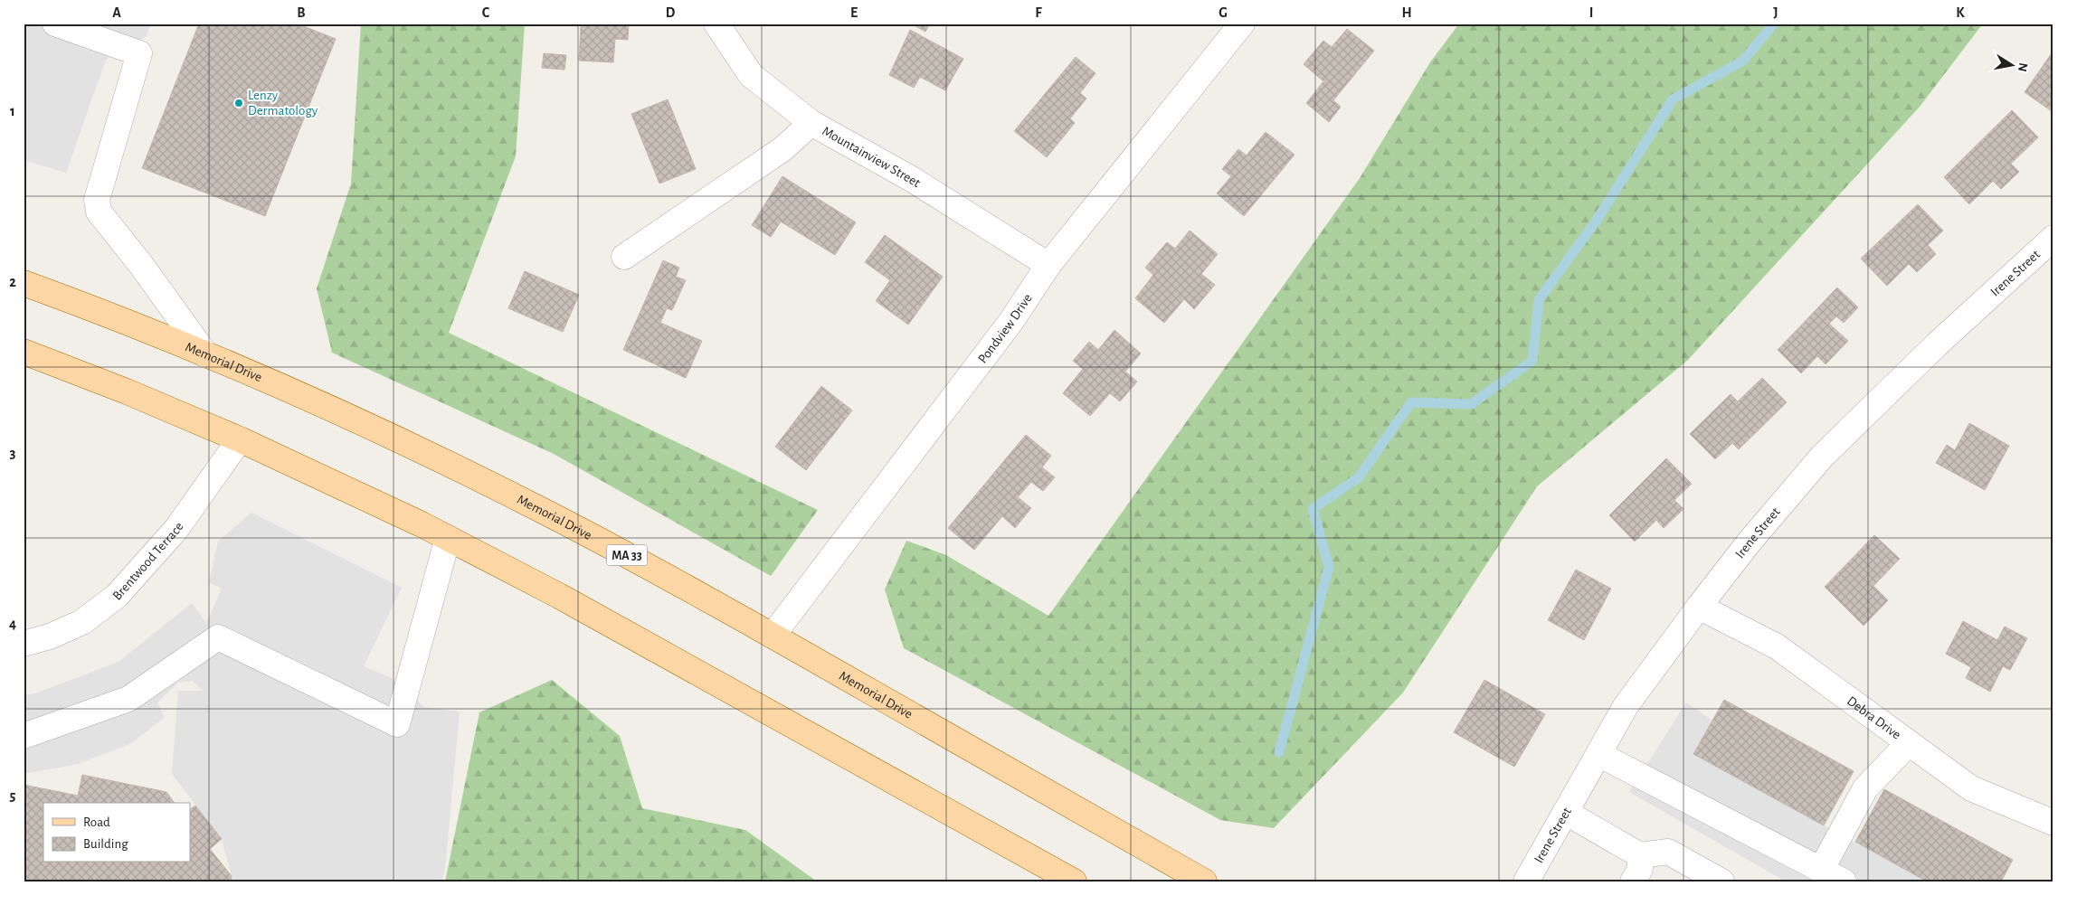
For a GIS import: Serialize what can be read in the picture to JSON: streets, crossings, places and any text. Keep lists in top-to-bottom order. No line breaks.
{"streets":{"main road":["Memorial Drive","MA 33"],"street":["Mountainview Street","Irene Street","Pondview Drive","Brentwood Terrace","Debra Drive"]},"crossings":[["Mountainview Street","Pondview Drive"],["Irene Street","Debra Drive"],["Pondview Drive","Memorial Drive"]],"places":["Lenzy Dermatology"],"legend":["Road","Building"],"north":"right","grid":{"columns":["A","B","C","D","E","F","G","H","I","J","K"],"rows":["1","2","3","4","5"]}}
